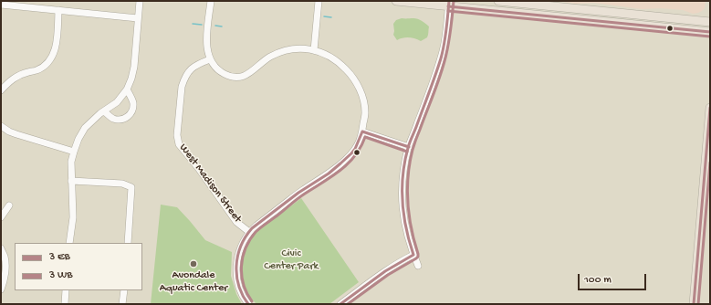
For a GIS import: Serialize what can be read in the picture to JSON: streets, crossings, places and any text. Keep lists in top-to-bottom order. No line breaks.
{"streets":{"street":["West Madison Street"]},"parks":["Civic Center Park"],"places":["Avondale Aquatic Center"],"legend":["3 EB","3 WB"],"scale_bar":"100 m"}
